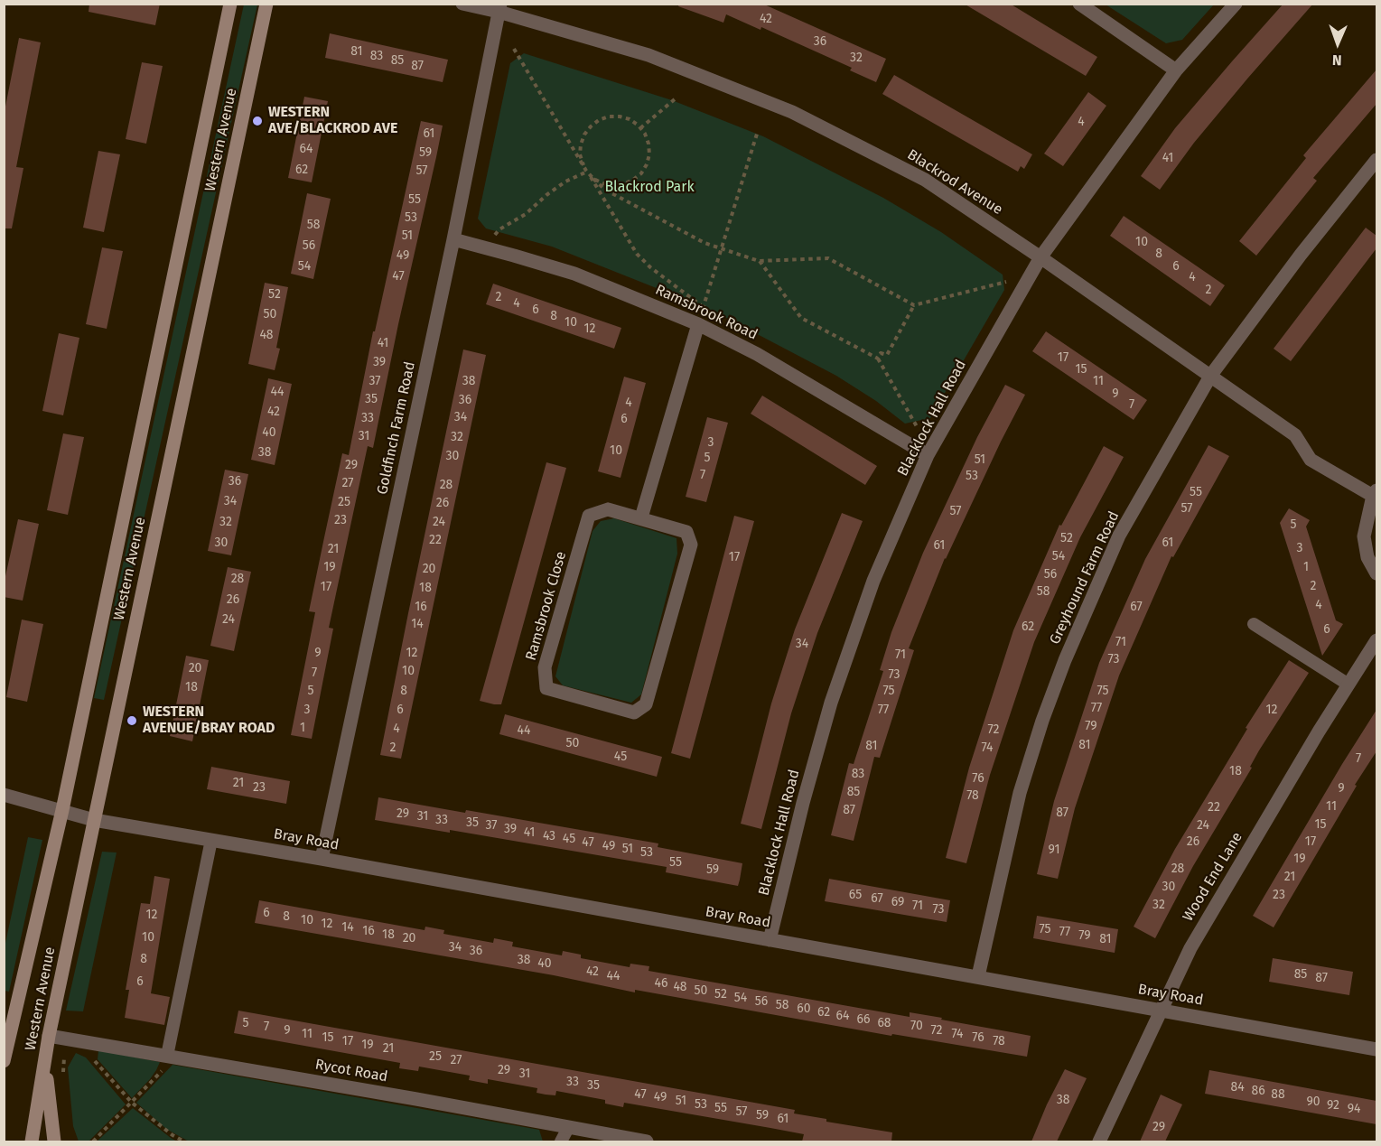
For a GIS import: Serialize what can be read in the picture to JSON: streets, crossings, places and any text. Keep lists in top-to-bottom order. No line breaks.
{"streets":{"street":["Western Avenue","Blackrod Avenue","Ramsbrook Road","Blacklock Hall Road","Goldfinch Farm Road","Greyhound Farm Road","Ramsbrook Close","Bray Road","Wood End Lane","Rycot Road"]},"crossings":[["Western Avenue","Bray Road"],["Western Avenue","Rycot Road"],["Blackrod Avenue","Blacklock Hall Road"],["Blackrod Avenue","Goldfinch Farm Road"],["Blackrod Avenue","Greyhound Farm Road"],["Ramsbrook Road","Blacklock Hall Road"],["Ramsbrook Road","Goldfinch Farm Road"],["Blacklock Hall Road","Bray Road"],["Goldfinch Farm Road","Bray Road"],["Greyhound Farm Road","Bray Road"],["Bray Road","Wood End Lane"]],"parks":["Blackrod Park"],"places":["WESTERN AVE/BLACKROD AVE","WESTERN AVENUE/BRAY ROAD"],"house_numbers":["42","36","81","83","32","85","87","4","61","64","59","41","62","57","55","53","58","51","10","56","8","49","54","6","47","4","2","52","2","4","6","50","8","10","12","48","41","17","39","15","37","38","11","44","9","35","36","4","7","42","34","33","6","40","31","32","3","10","38","30","5","51","29","7","53","36","27","28","55","34","25","26","57","57","23","32","24","5","52","22","30","61","61","3","21","54","17","19","1","20","56","28","2","17","18","58","26","4","16","67","24","14","62","6","71","34","9","12","71","73","20","10","7","73","18","5","8","75","75","77","3","6","77","12","79","1","4","72","44","50","81","81","2","74","45","7","18","83","76","21","23","9","85","78","11","22","87","87","29","31","33","35","15","37","24","39","41","43","45","26","17","47","49","51","91","53","19","55","28","59","21","30","65","23","67","69","32","71","73","6","12","8","10","12","14","75","16","77","18","79","10","20","81","34","36","8","38","40","42","85","44","87","6","46","48","50","52","54","56","58","60","62","64","66","5","68","70","7","9","72","11","74","15","76","17","78","19","21","25","27","29","31","33","35","84","86","47","88","49","38","51","90","53","92","55","94","57","59","61","29"],"north":"bottom"}
